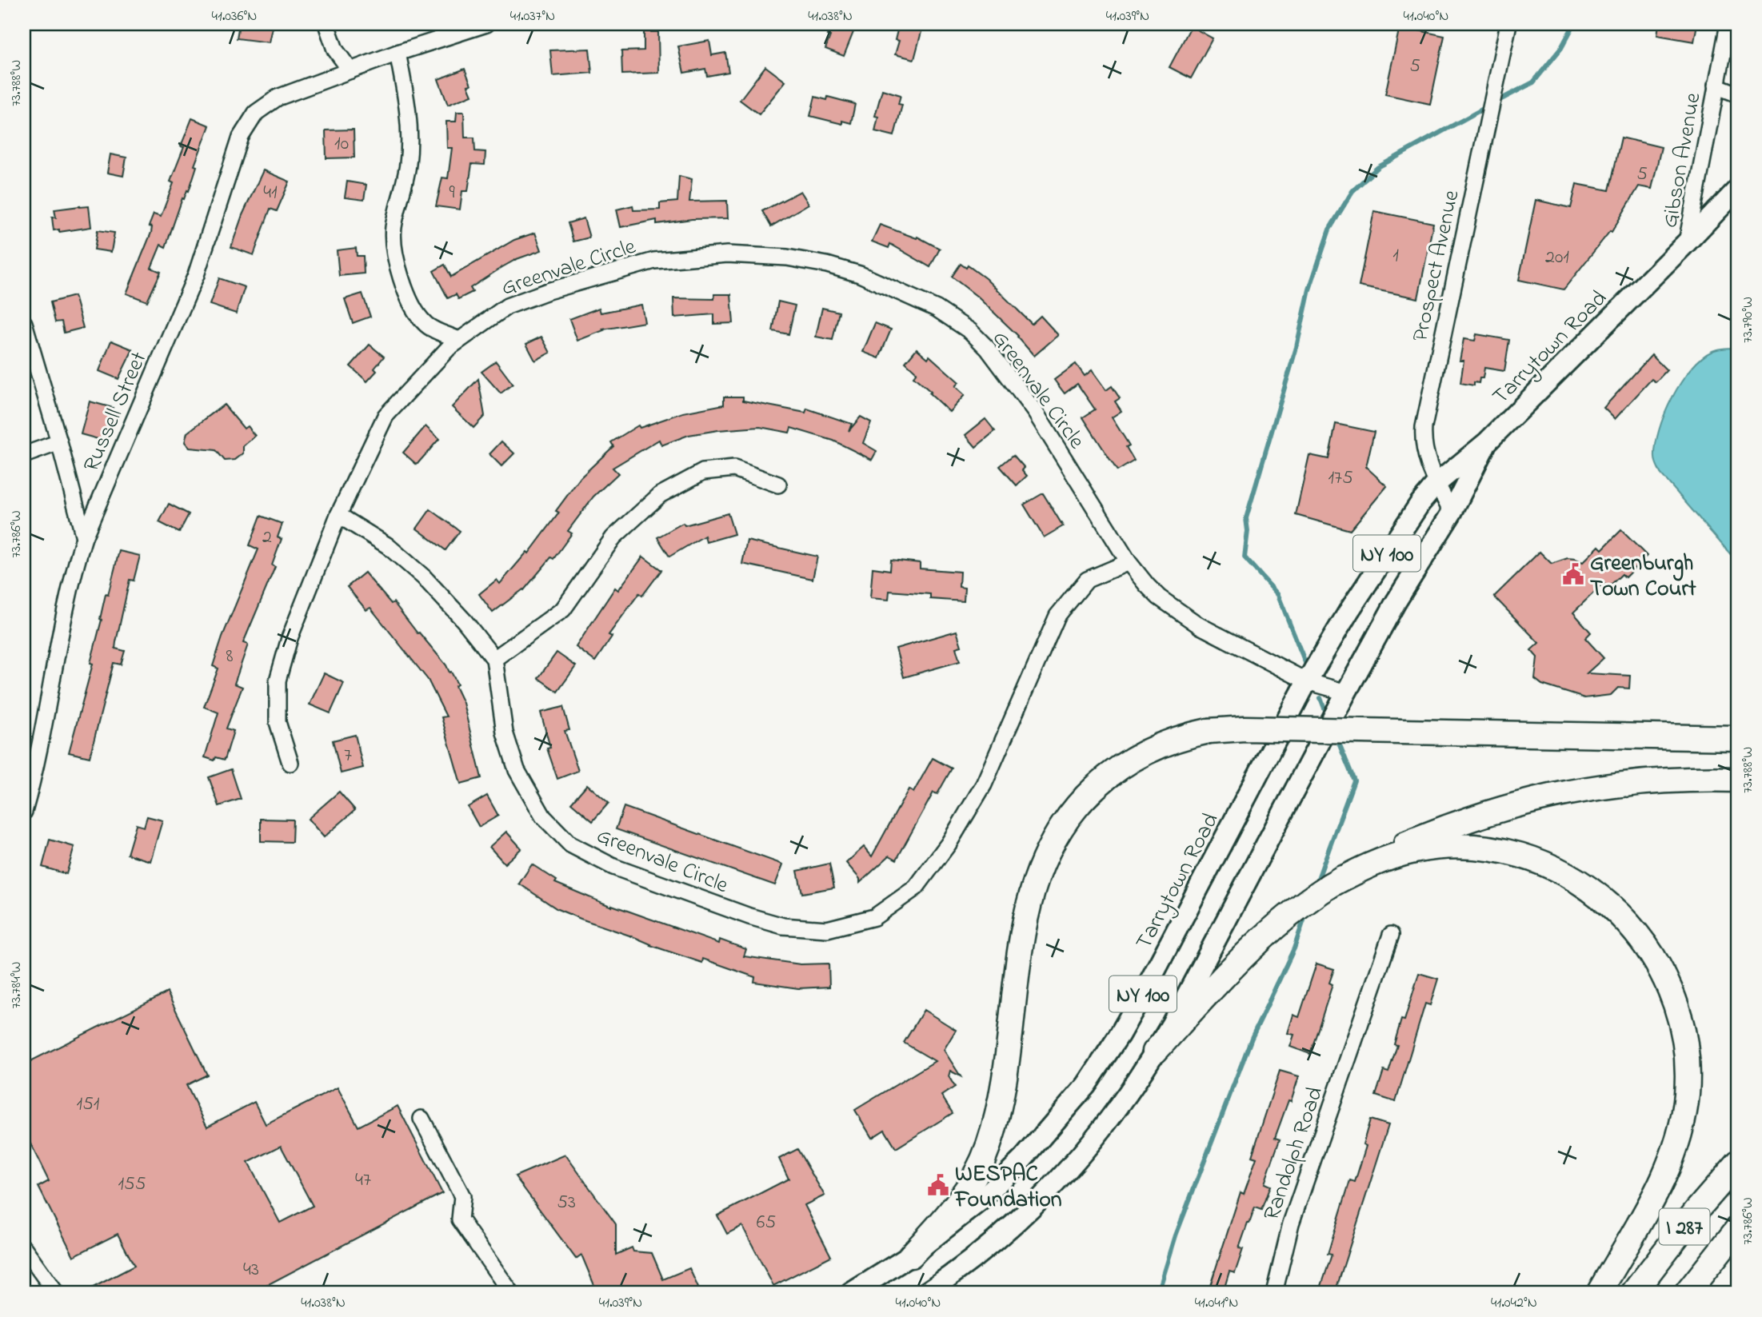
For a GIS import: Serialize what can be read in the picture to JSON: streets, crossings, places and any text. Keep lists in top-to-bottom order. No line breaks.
{"streets":{"highway":["I 287"],"main road":["Tarrytown Road","NY 100"],"street":["Gibson Avenue","Greenvale Circle","Prospect Avenue","Russell Street","Randolph Road"]},"crossings":[["Gibson Avenue","Tarrytown Road"],["Greenvale Circle","Tarrytown Road"],["Prospect Avenue","Tarrytown Road"]],"places":{"public building":["Greenburgh Town Court","WESPAC Foundation"]},"house_numbers":["5","10","5","41","9","1","201","175","2","8","7","151","47","155","53","65","43"],"coordinates":["41.036°N","41.037°N","41.038°N","41.039°N","41.040°N","73.788°W","73.790°W","73.786°W","73.784°W","41.041°N","41.042°N"]}
